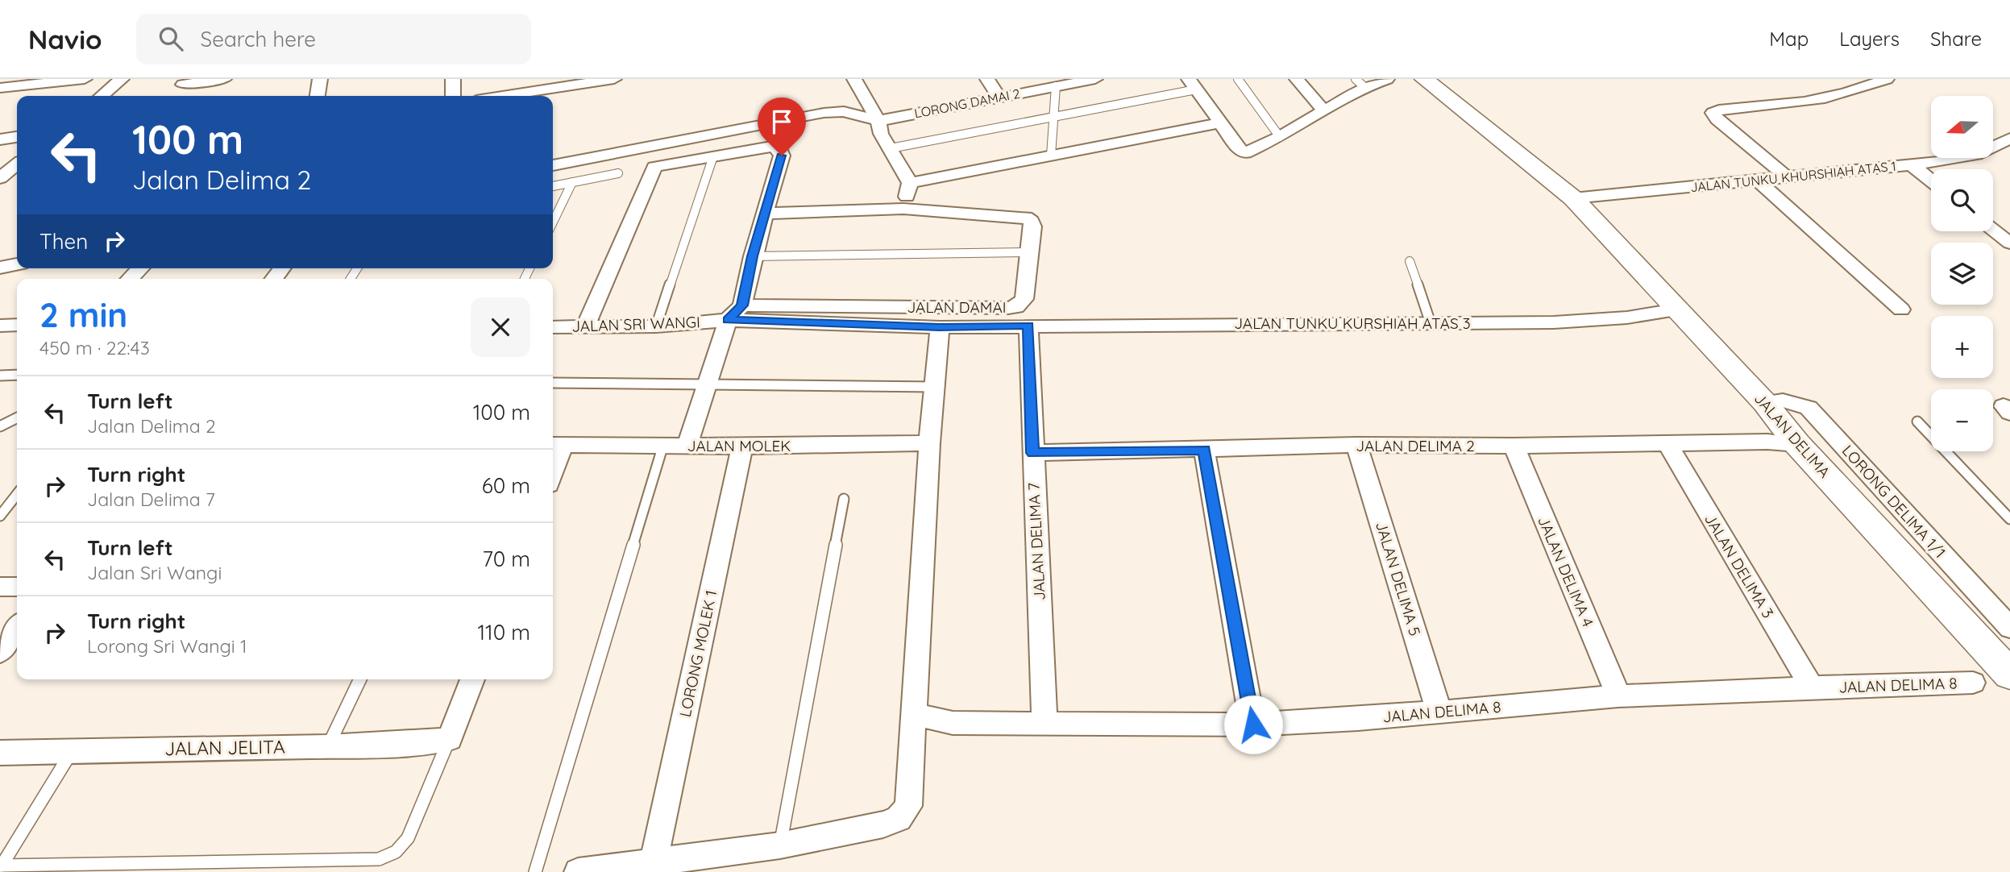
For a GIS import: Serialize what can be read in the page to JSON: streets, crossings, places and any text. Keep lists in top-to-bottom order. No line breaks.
{"streets":{"main road":["JALAN DELIMA"],"street":["LORONG DAMAI 2","JALAN TUNKU KHURSHIAH ATAS 1","JALAN DAMAI","JALAN TUNKU KURSHIAH ATAS 3","JALAN SRI WANGI","JALAN MOLEK","JALAN DELIMA 2","LORONG DELIMA 1/1","JALAN DELIMA 7","JALAN DELIMA 3","JALAN DELIMA 4","JALAN DELIMA 5","LORONG MOLEK 1","JALAN DELIMA 8","JALAN JELITA"]},"crossings":[["JALAN TUNKU KHURSHIAH ATAS 1","JALAN DELIMA"],["JALAN TUNKU KURSHIAH ATAS 3","JALAN SRI WANGI"],["JALAN TUNKU KURSHIAH ATAS 3","JALAN DELIMA"],["JALAN TUNKU KURSHIAH ATAS 3","JALAN DELIMA 7"],["JALAN SRI WANGI","JALAN DELIMA 7"],["JALAN DELIMA","JALAN DELIMA 2"],["JALAN DELIMA","LORONG DELIMA 1/1"],["JALAN MOLEK","LORONG MOLEK 1"],["JALAN DELIMA 2","JALAN DELIMA 7"],["JALAN DELIMA 2","JALAN DELIMA 3"],["JALAN DELIMA 2","JALAN DELIMA 4"],["JALAN DELIMA 2","JALAN DELIMA 5"],["JALAN DELIMA 7","JALAN DELIMA 8"],["JALAN DELIMA 3","JALAN DELIMA 8"],["JALAN DELIMA 4","JALAN DELIMA 8"],["JALAN DELIMA 5","JALAN DELIMA 8"]],"north":"left","page":{"header":"Navio","search":"Search here","nav":["Map","Layers","Share"],"map_buttons":["+","−"],"turn":["100 m","Jalan Delima 2"],"then":"Then","heading":["2 min","450 m · 22:43"],"list":[{"name":"Turn left","note":"Jalan Delima 2","value":"100 m"},{"name":"Turn right","note":"Jalan Delima 7","value":"60 m"},{"name":"Turn left","note":"Jalan Sri Wangi","value":"70 m"},{"name":"Turn right","note":"Lorong Sri Wangi 1","value":"110 m"}]}}
